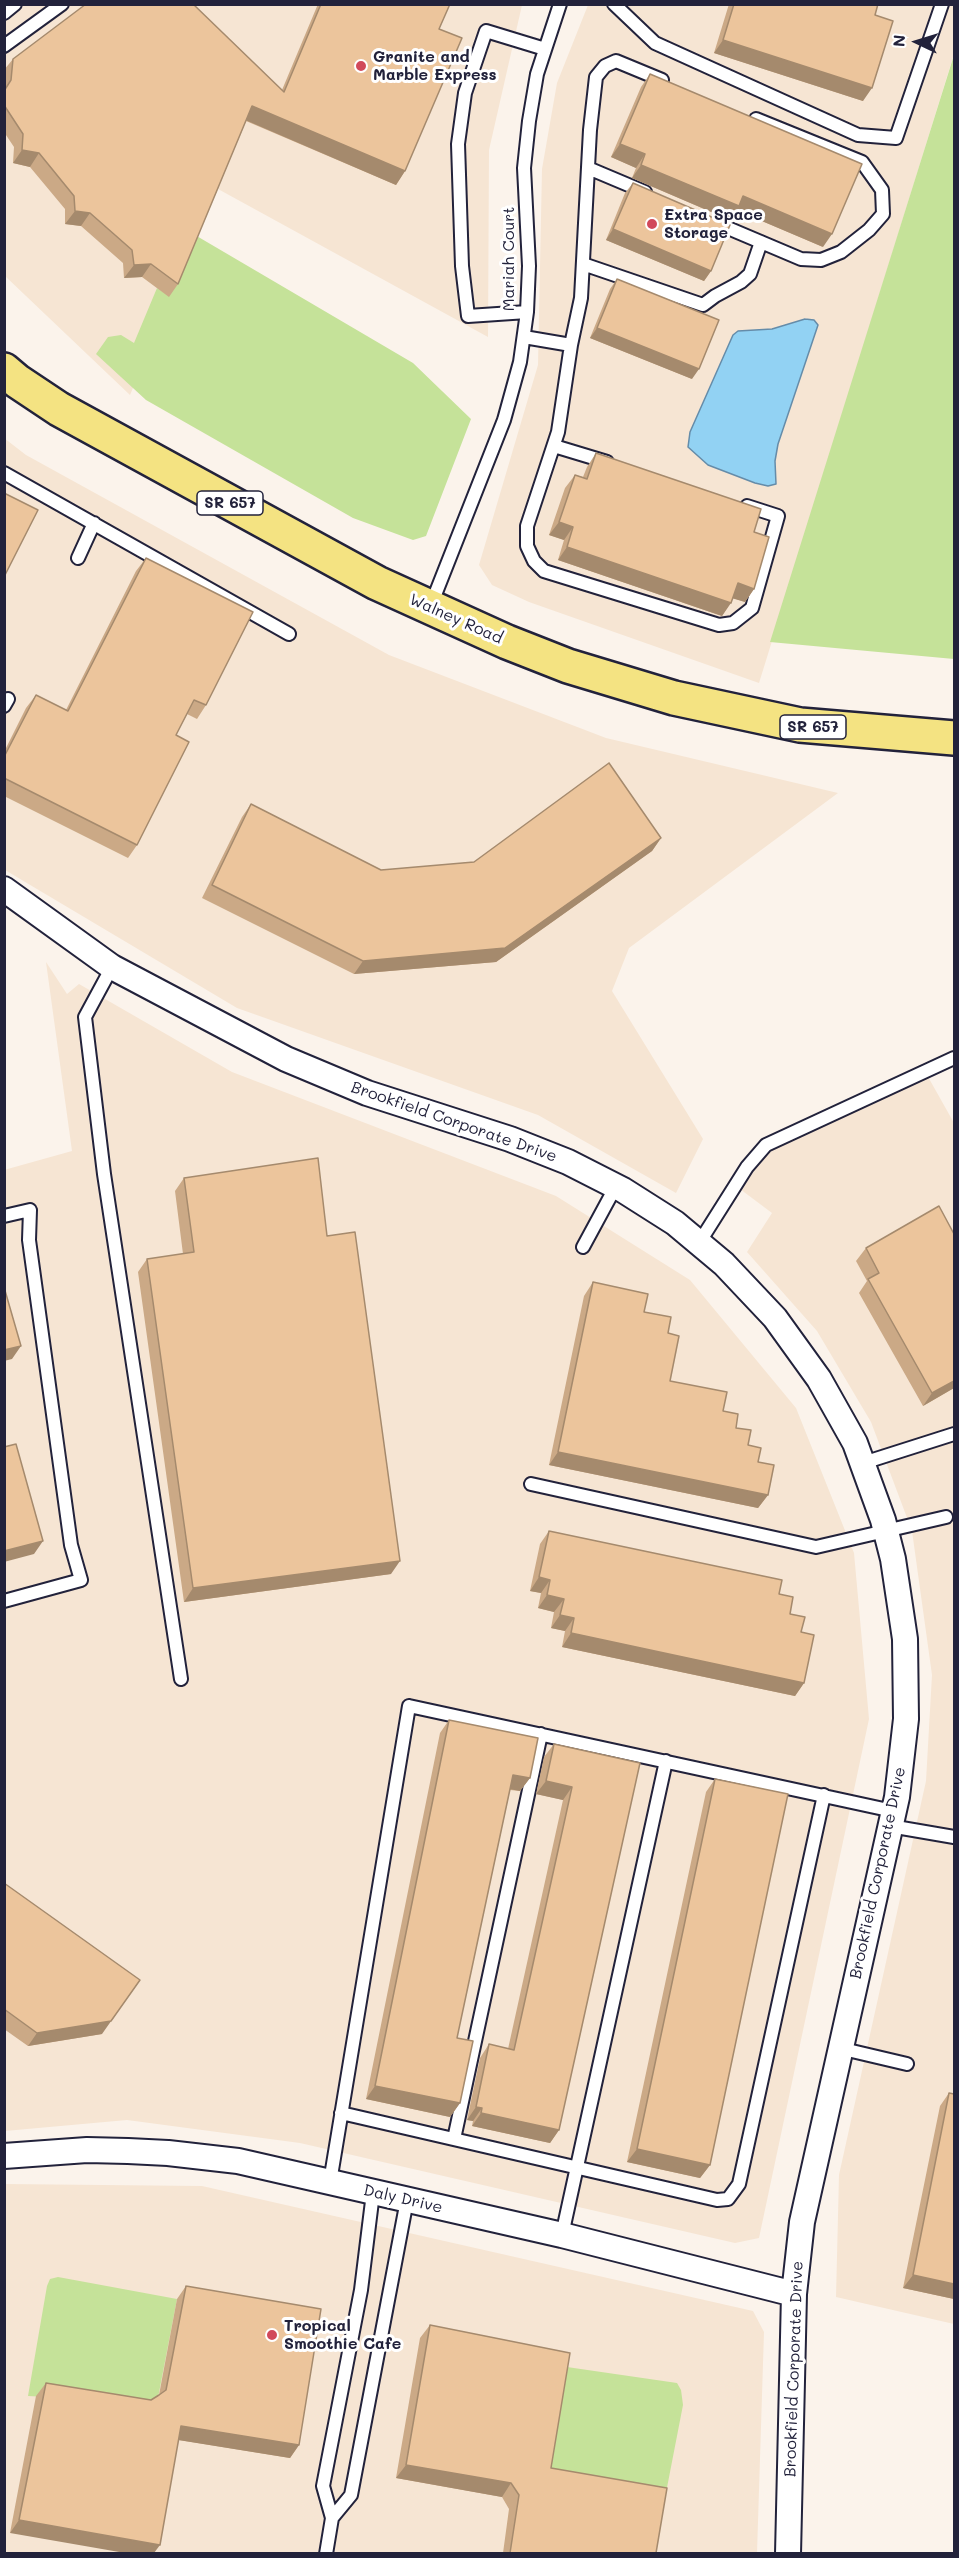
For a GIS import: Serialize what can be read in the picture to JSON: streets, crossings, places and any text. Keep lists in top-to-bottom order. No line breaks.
{"streets":{"main road":["SR 657","Walney Road"],"street":["Brookfield Corporate Drive","Daly Drive"],"lane":["Mariah Court"]},"crossings":[["Mariah Court","Walney Road"],["Brookfield Corporate Drive","Daly Drive"]],"places":["Granite and Marble Express","Extra Space Storage","Tropical Smoothie Cafe"],"north":"left"}
